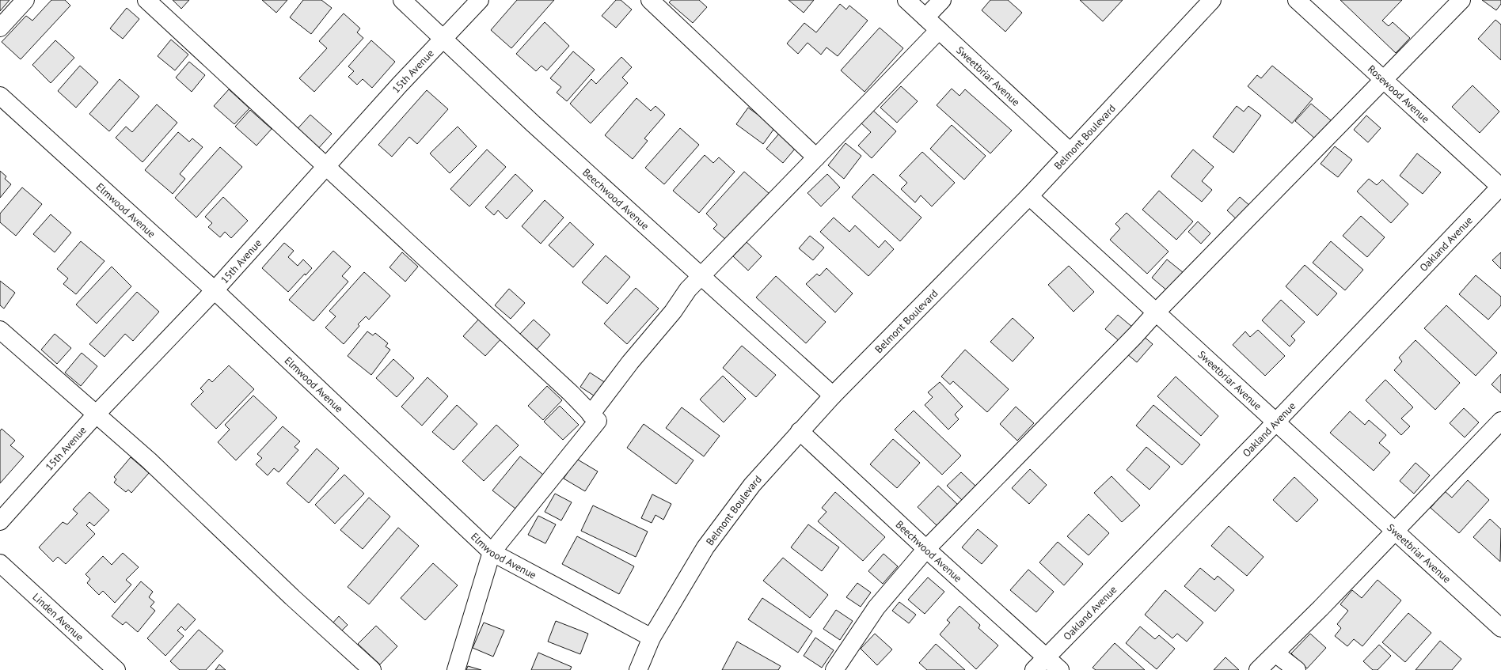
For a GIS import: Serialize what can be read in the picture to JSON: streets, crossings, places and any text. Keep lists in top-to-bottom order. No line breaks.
{"streets":{"street":["15th Avenue","Sweetbriar Avenue","Rosewood Avenue","Belmont Boulevard","Beechwood Avenue","Elmwood Avenue","Oakland Avenue","Linden Avenue"]},"crossings":[["15th Avenue","Beechwood Avenue"],["15th Avenue","Elmwood Avenue"],["Sweetbriar Avenue","Belmont Boulevard"],["Sweetbriar Avenue","Oakland Avenue"],["Rosewood Avenue","Oakland Avenue"],["Belmont Boulevard","Beechwood Avenue"],["Belmont Boulevard","Elmwood Avenue"],["Beechwood Avenue","Oakland Avenue"]]}
